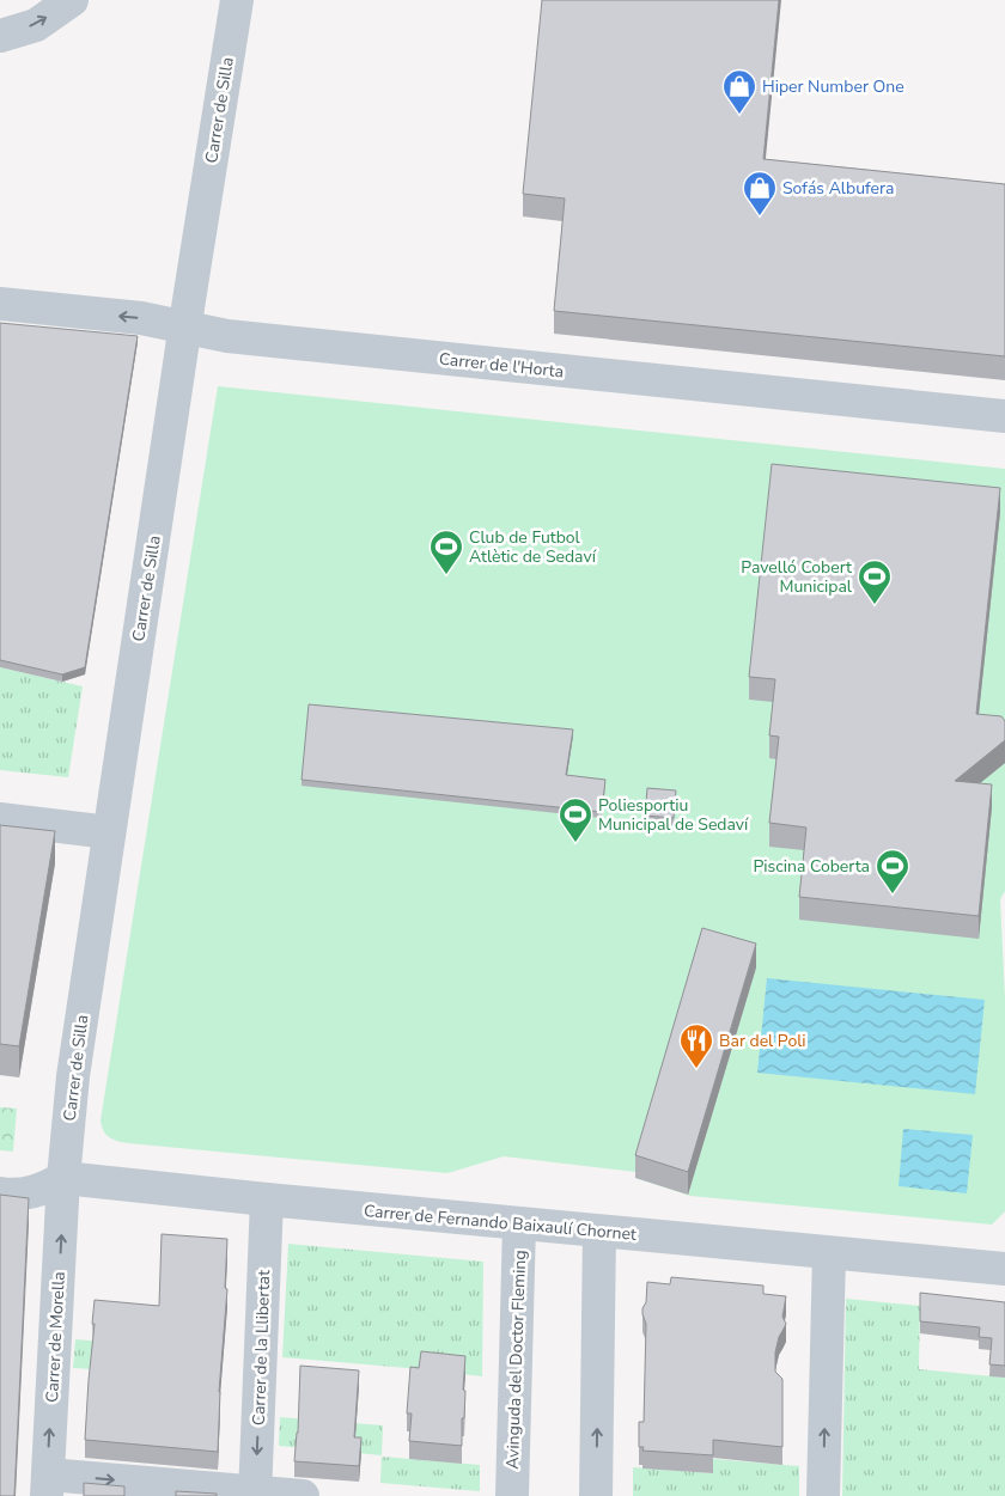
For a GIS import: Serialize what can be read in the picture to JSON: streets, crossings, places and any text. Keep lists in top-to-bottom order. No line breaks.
{"streets":{"street":["Carrer de Silla","Carrer de l'Horta","Carrer de Fernando Baixaulí Chornet","Carrer de Morella","Carrer de la Llibertat","Avinguda del Doctor Fleming"]},"crossings":[["Carrer de Silla","Carrer de l'Horta"],["Carrer de Silla","Carrer de Fernando Baixaulí Chornet"],["Carrer de Silla","Carrer de Morella"],["Carrer de Fernando Baixaulí Chornet","Carrer de Morella"],["Carrer de Fernando Baixaulí Chornet","Carrer de la Llibertat"],["Carrer de Fernando Baixaulí Chornet","Avinguda del Doctor Fleming"]],"one_way":["Carrer de Morella","Carrer de la Llibertat"],"places":{"shop":["Hiper Number One","Sofás Albufera"],"sports":["Club de Futbol Atlètic de Sedaví","Pavelló Cobert Municipal","Poliesportiu Municipal de Sedaví","Piscina Coberta"],"restaurant":["Bar del Poli"]}}
